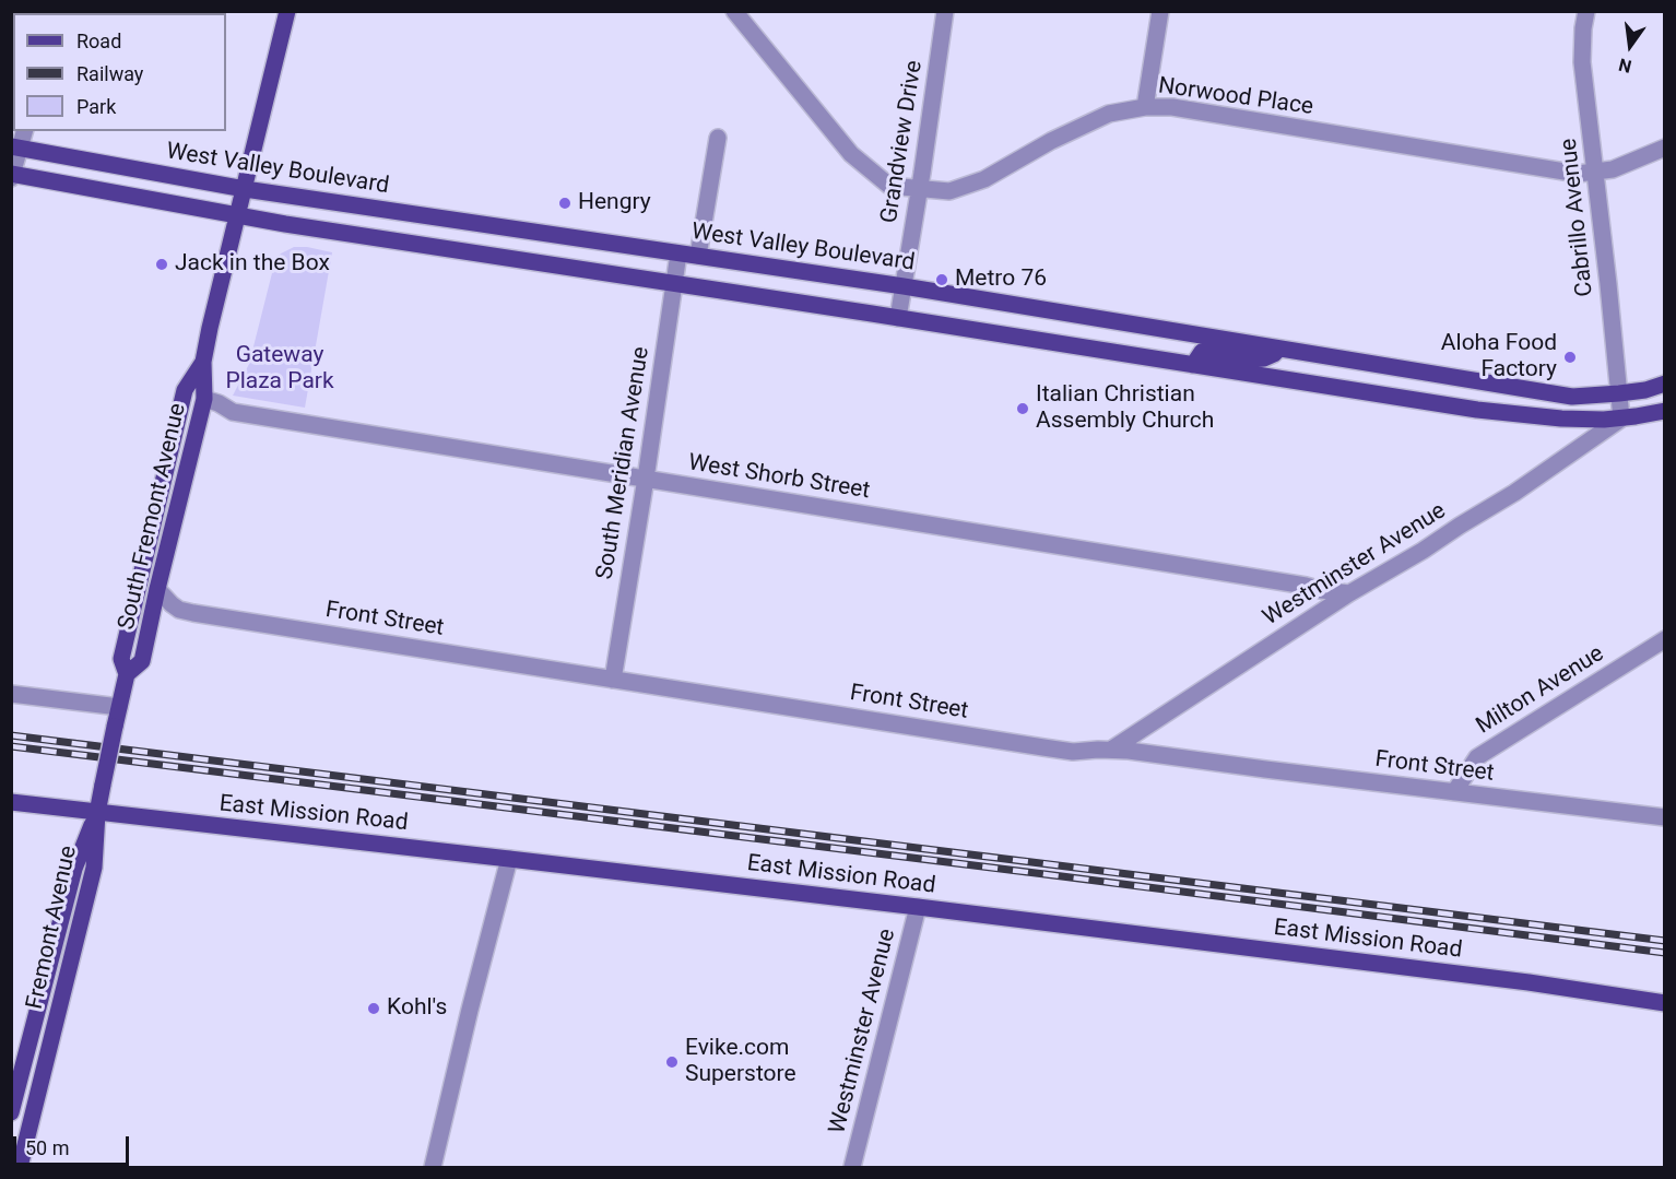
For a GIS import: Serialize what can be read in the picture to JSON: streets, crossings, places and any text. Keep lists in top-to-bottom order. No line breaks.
{"streets":{"main road":["West Valley Boulevard","South Fremont Avenue","East Mission Road","Fremont Avenue"],"street":["Norwood Place","Grandview Drive","Cabrillo Avenue","South Meridian Avenue","West Shorb Street","Westminster Avenue","Front Street","Milton Avenue"]},"crossings":[["Norwood Place","Grandview Drive"],["Norwood Place","Cabrillo Avenue"],["Grandview Drive","West Valley Boulevard"],["West Valley Boulevard","Cabrillo Avenue"],["West Valley Boulevard","South Meridian Avenue"],["Cabrillo Avenue","Westminster Avenue"],["South Meridian Avenue","West Shorb Street"],["South Meridian Avenue","Front Street"],["West Shorb Street","South Fremont Avenue"],["West Shorb Street","Westminster Avenue"],["South Fremont Avenue","Front Street"],["South Fremont Avenue","Fremont Avenue"],["Westminster Avenue","Front Street"],["Westminster Avenue","East Mission Road"],["Front Street","Milton Avenue"],["East Mission Road","Fremont Avenue"]],"parks":["Gateway Plaza Park"],"places":["Hengry","Jack in the Box","Metro 76","Aloha Food Factory","Italian Christian Assembly Church","Kohl's","Evike.com Superstore"],"legend":["Road","Railway","Park"],"scale_bar":"50 m","north":"bottom"}
